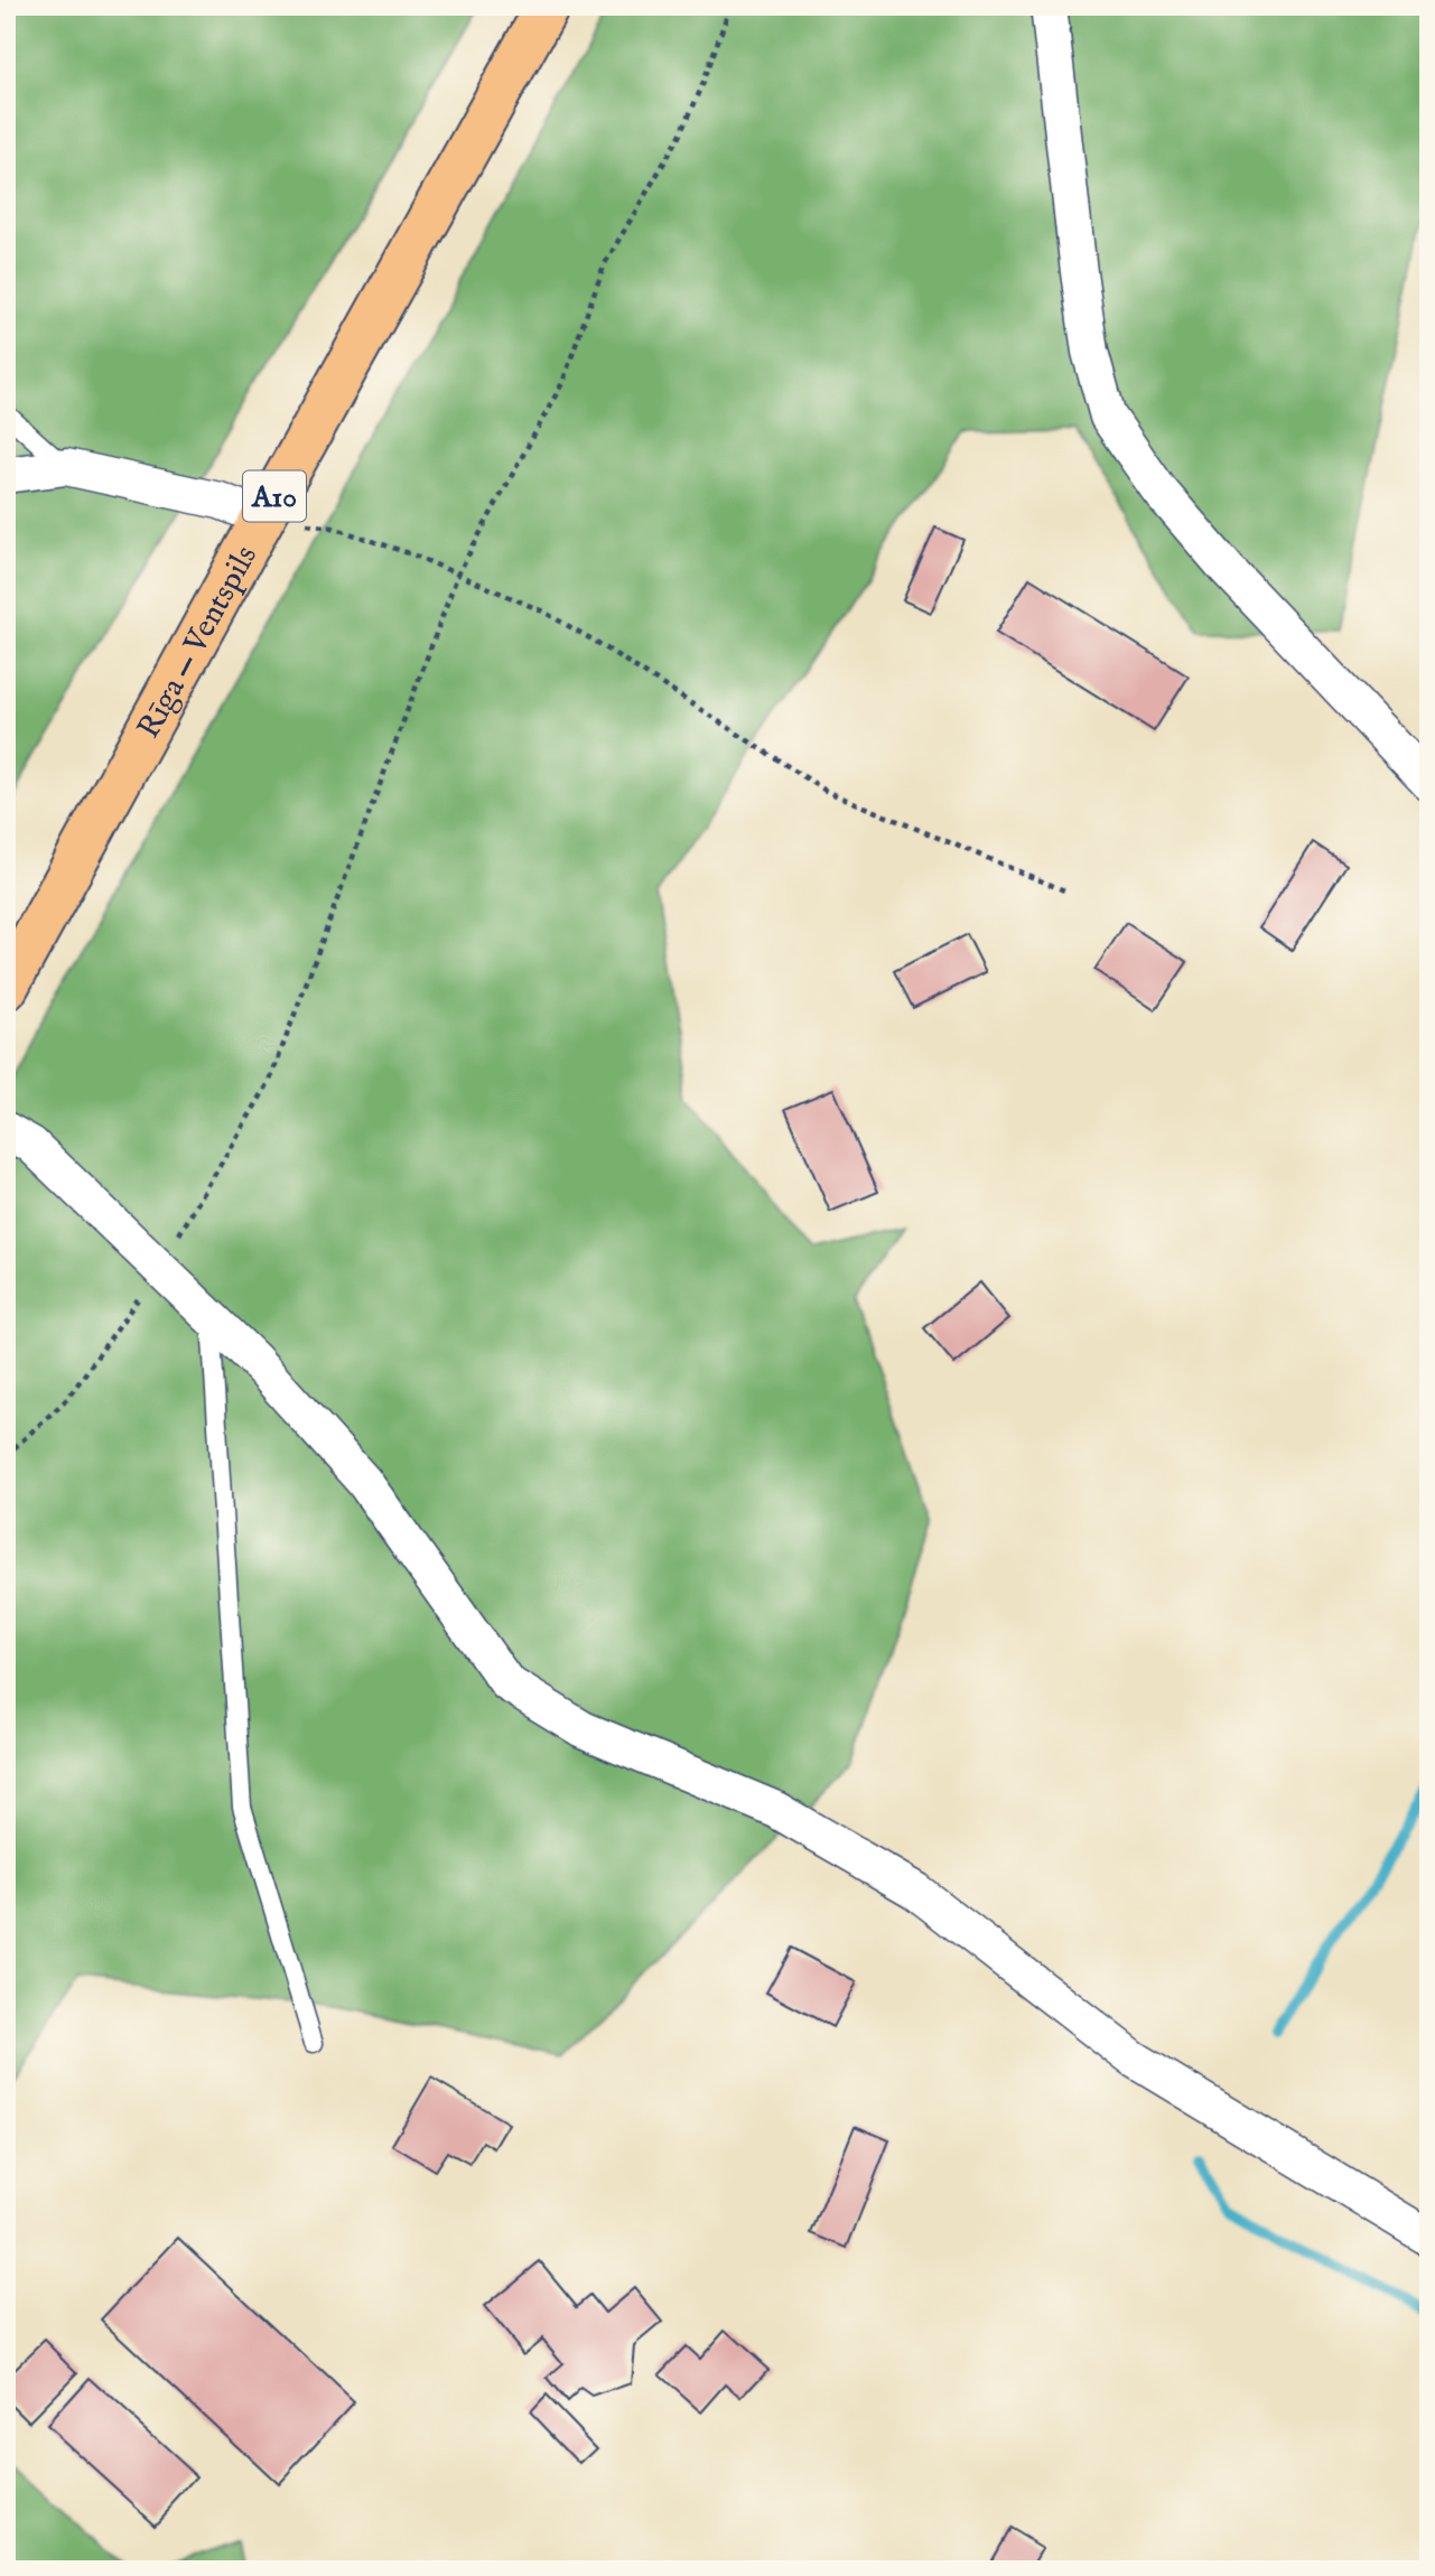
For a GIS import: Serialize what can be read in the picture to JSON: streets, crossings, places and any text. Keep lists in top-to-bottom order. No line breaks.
{"streets":{"highway":["A10","Rīga — Ventspils"]}}
